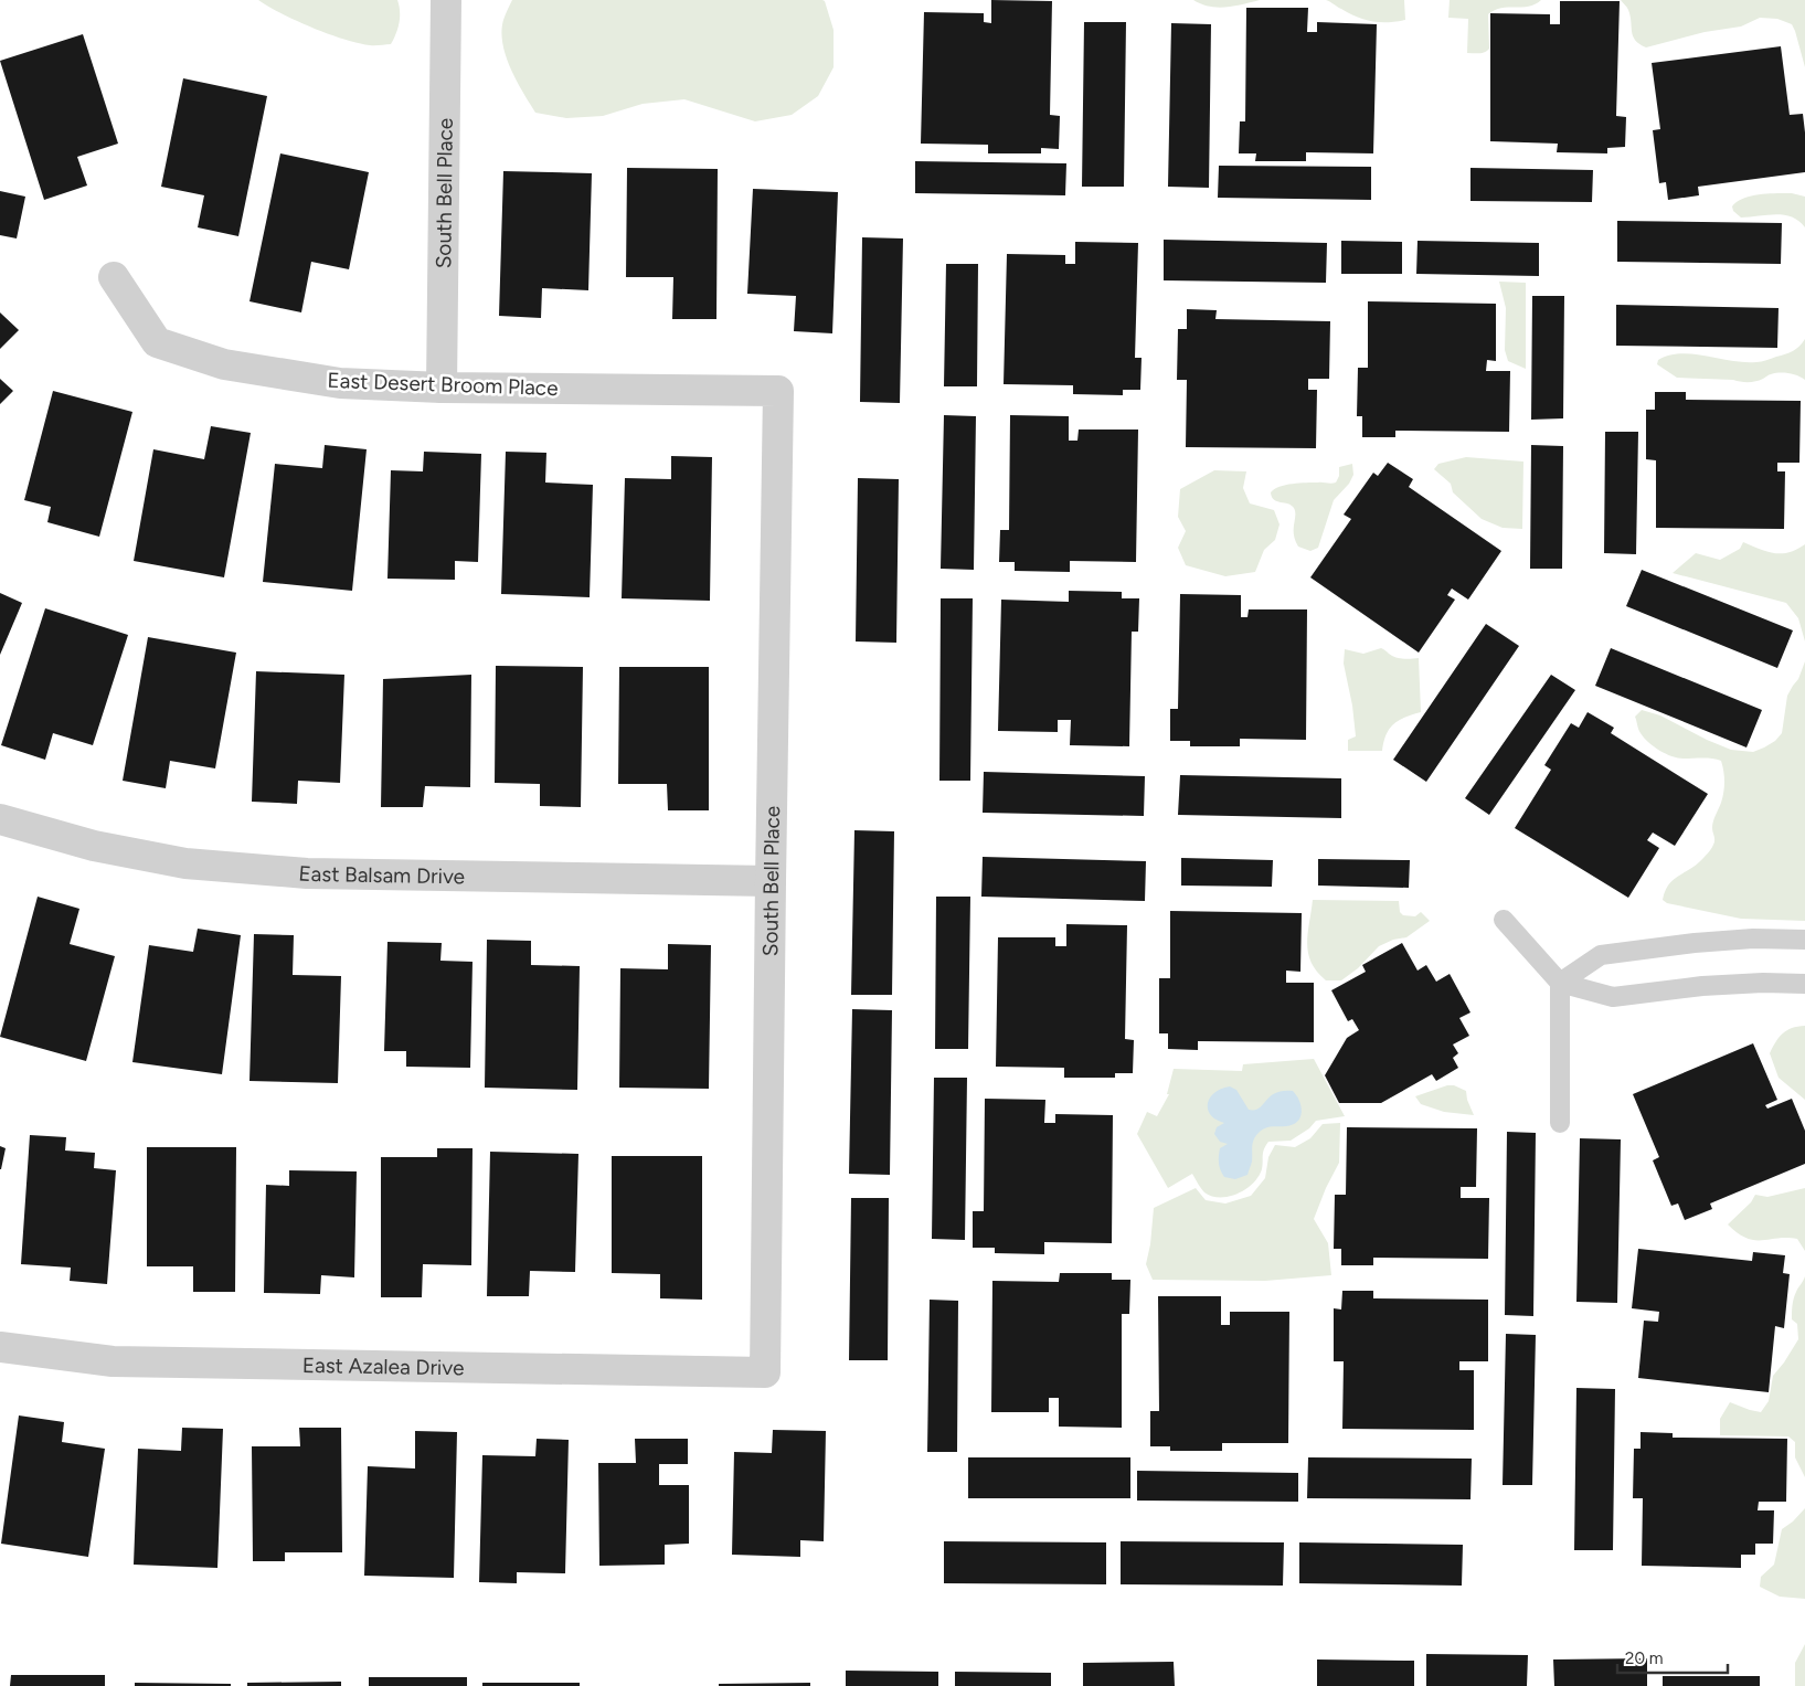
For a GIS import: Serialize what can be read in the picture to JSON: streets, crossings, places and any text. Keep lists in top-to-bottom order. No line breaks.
{"streets":{"street":["South Bell Place","East Desert Broom Place","East Balsam Drive","East Azalea Drive"]},"crossings":[["South Bell Place","East Desert Broom Place"],["South Bell Place","East Balsam Drive"],["South Bell Place","East Azalea Drive"]],"scale_bar":"20 m"}
